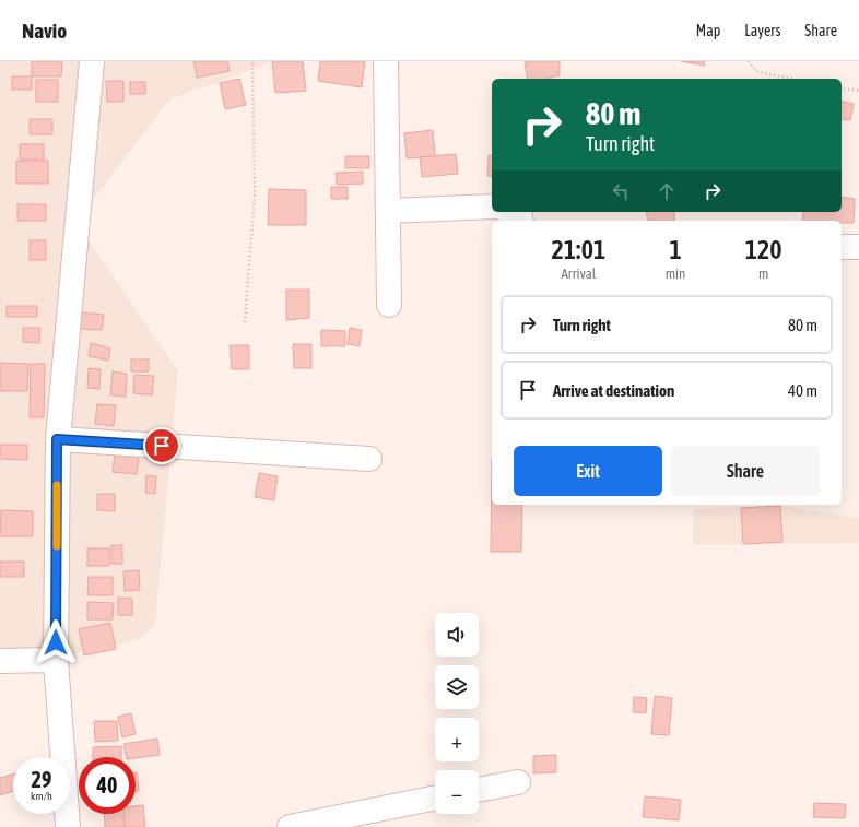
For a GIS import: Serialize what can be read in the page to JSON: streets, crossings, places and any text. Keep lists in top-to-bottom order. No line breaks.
{"page":{"header":"Navio","nav":["Map","Layers","Share"],"turn":["80 m","Turn right"],"eta":["21:01","Arrival","1","min","120","m"],"list":[{"name":"Turn right","value":"80 m"},{"name":"Arrive at destination","value":"40 m"}],"buttons":["Exit","Share"],"map_buttons":["+","−"],"speed":"29 km/h","limit":"40"}}
